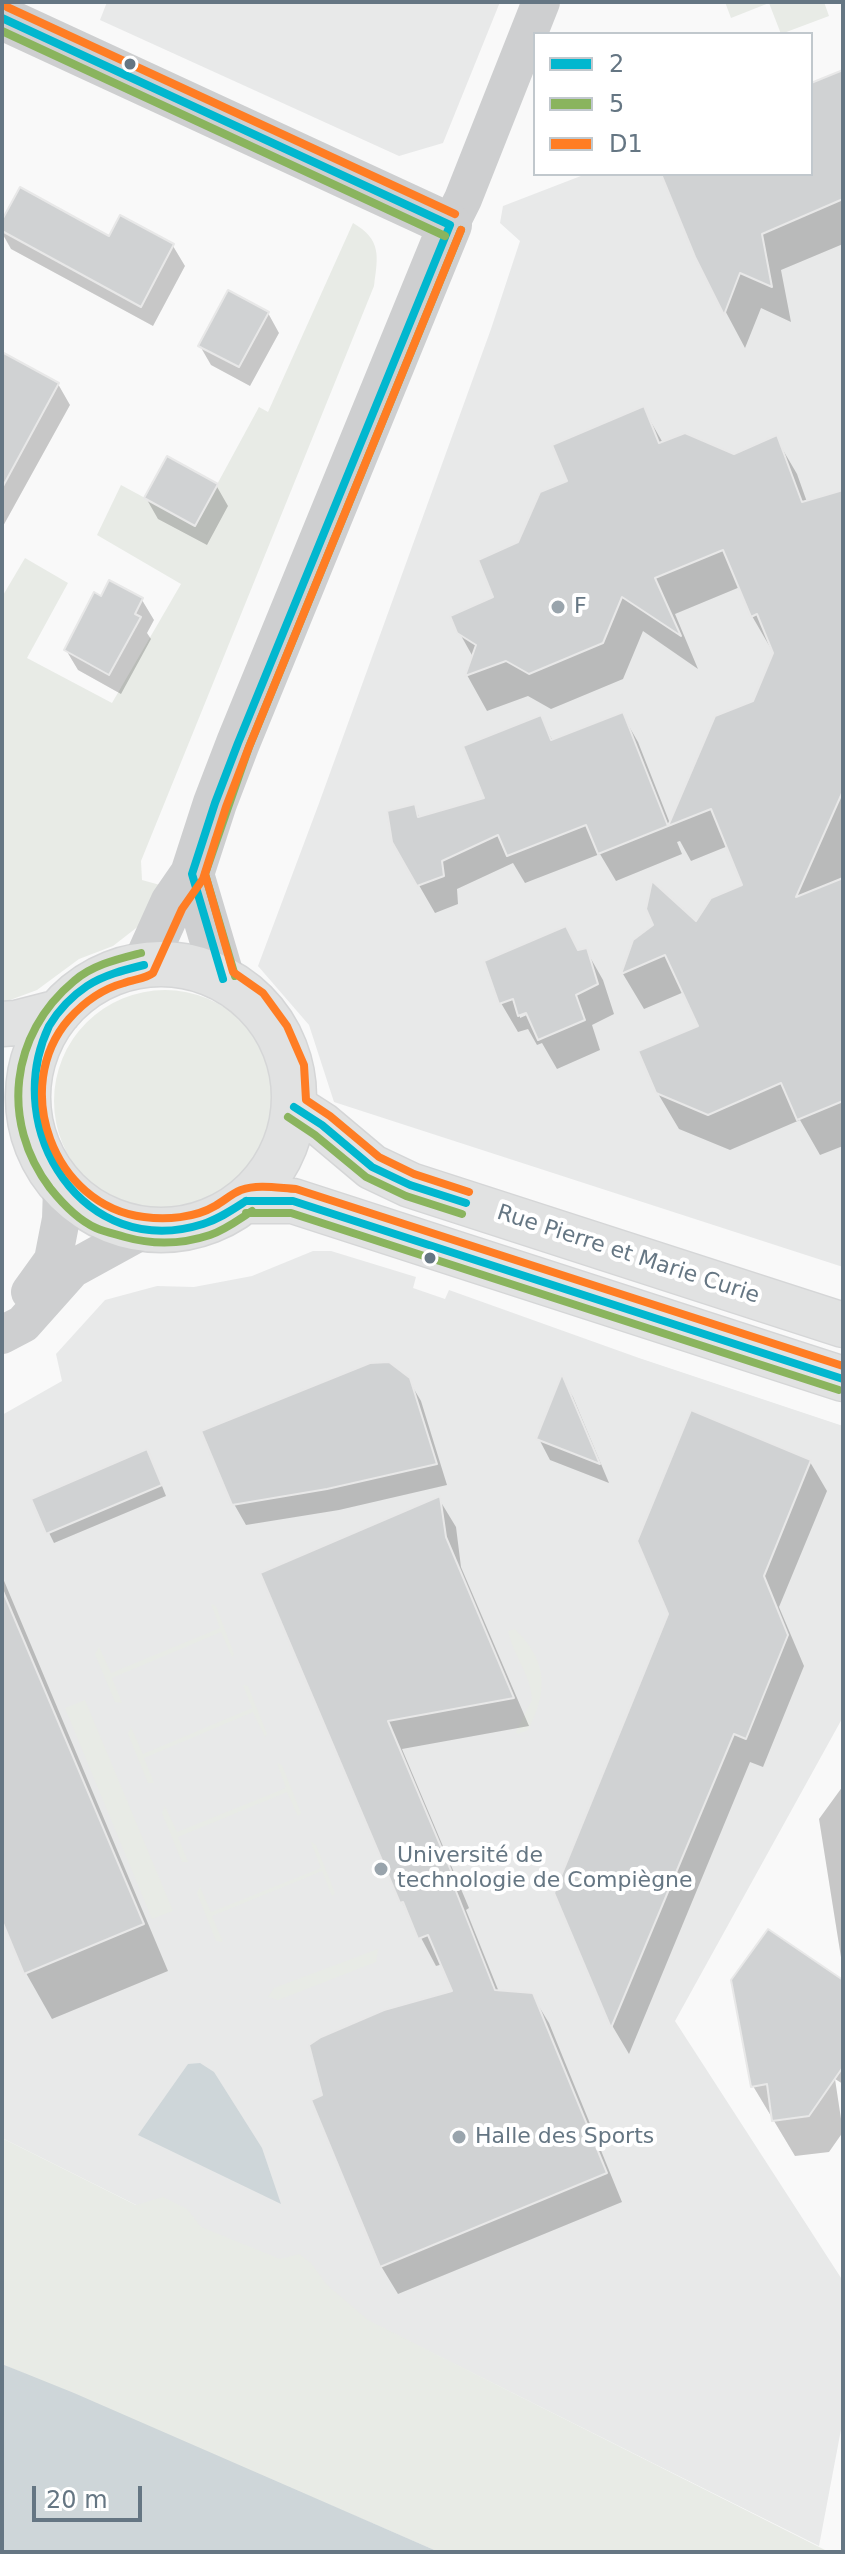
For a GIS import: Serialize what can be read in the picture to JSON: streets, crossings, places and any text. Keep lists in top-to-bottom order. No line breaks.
{"streets":{"main road":["Rue Pierre et Marie Curie"]},"places":["F","Université de technologie de Compiègne","Halle des Sports"],"lines":["transit line D1","transit line 2","transit line 5"],"legend":["2","5","D1"],"scale_bar":"20 m"}
